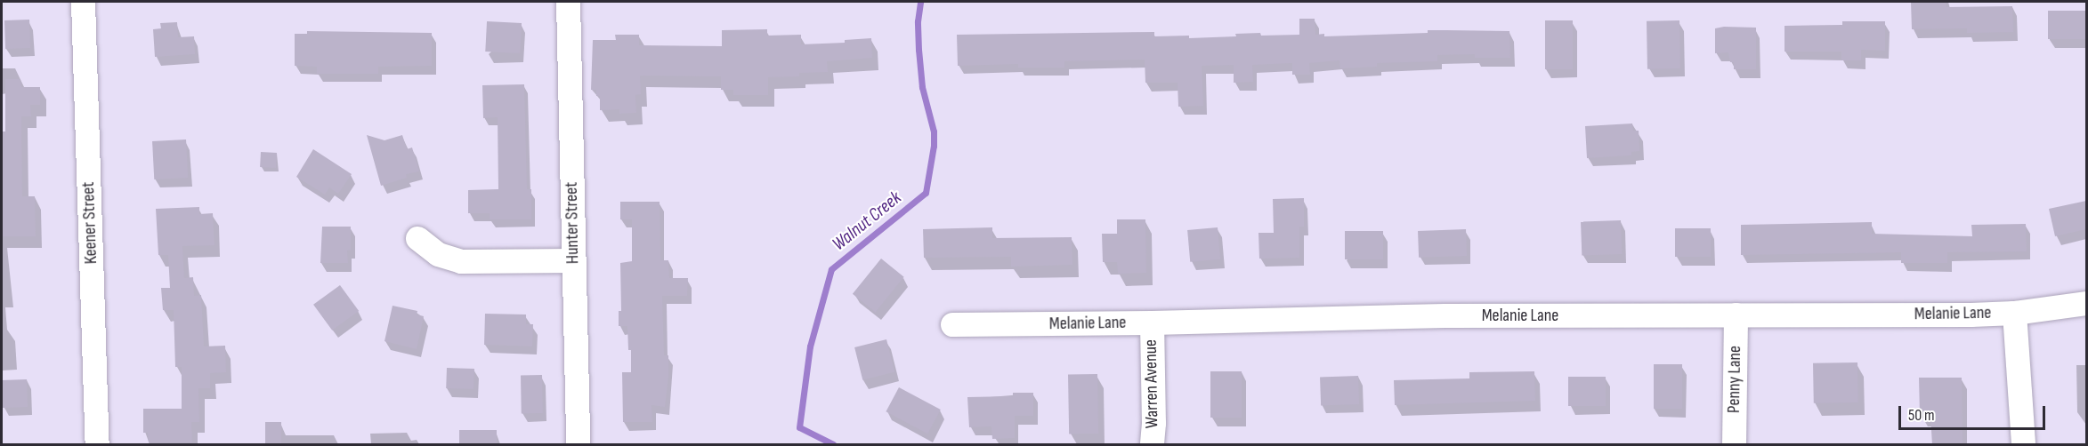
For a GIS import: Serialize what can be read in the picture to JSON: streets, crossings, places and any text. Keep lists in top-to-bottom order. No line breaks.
{"streets":{"street":["Keener Street","Hunter Street","Melanie Lane","Penny Lane","Warren Avenue"]},"crossings":[["Melanie Lane","Penny Lane"],["Melanie Lane","Warren Avenue"]],"water":["Walnut Creek"],"scale_bar":"50 m"}
